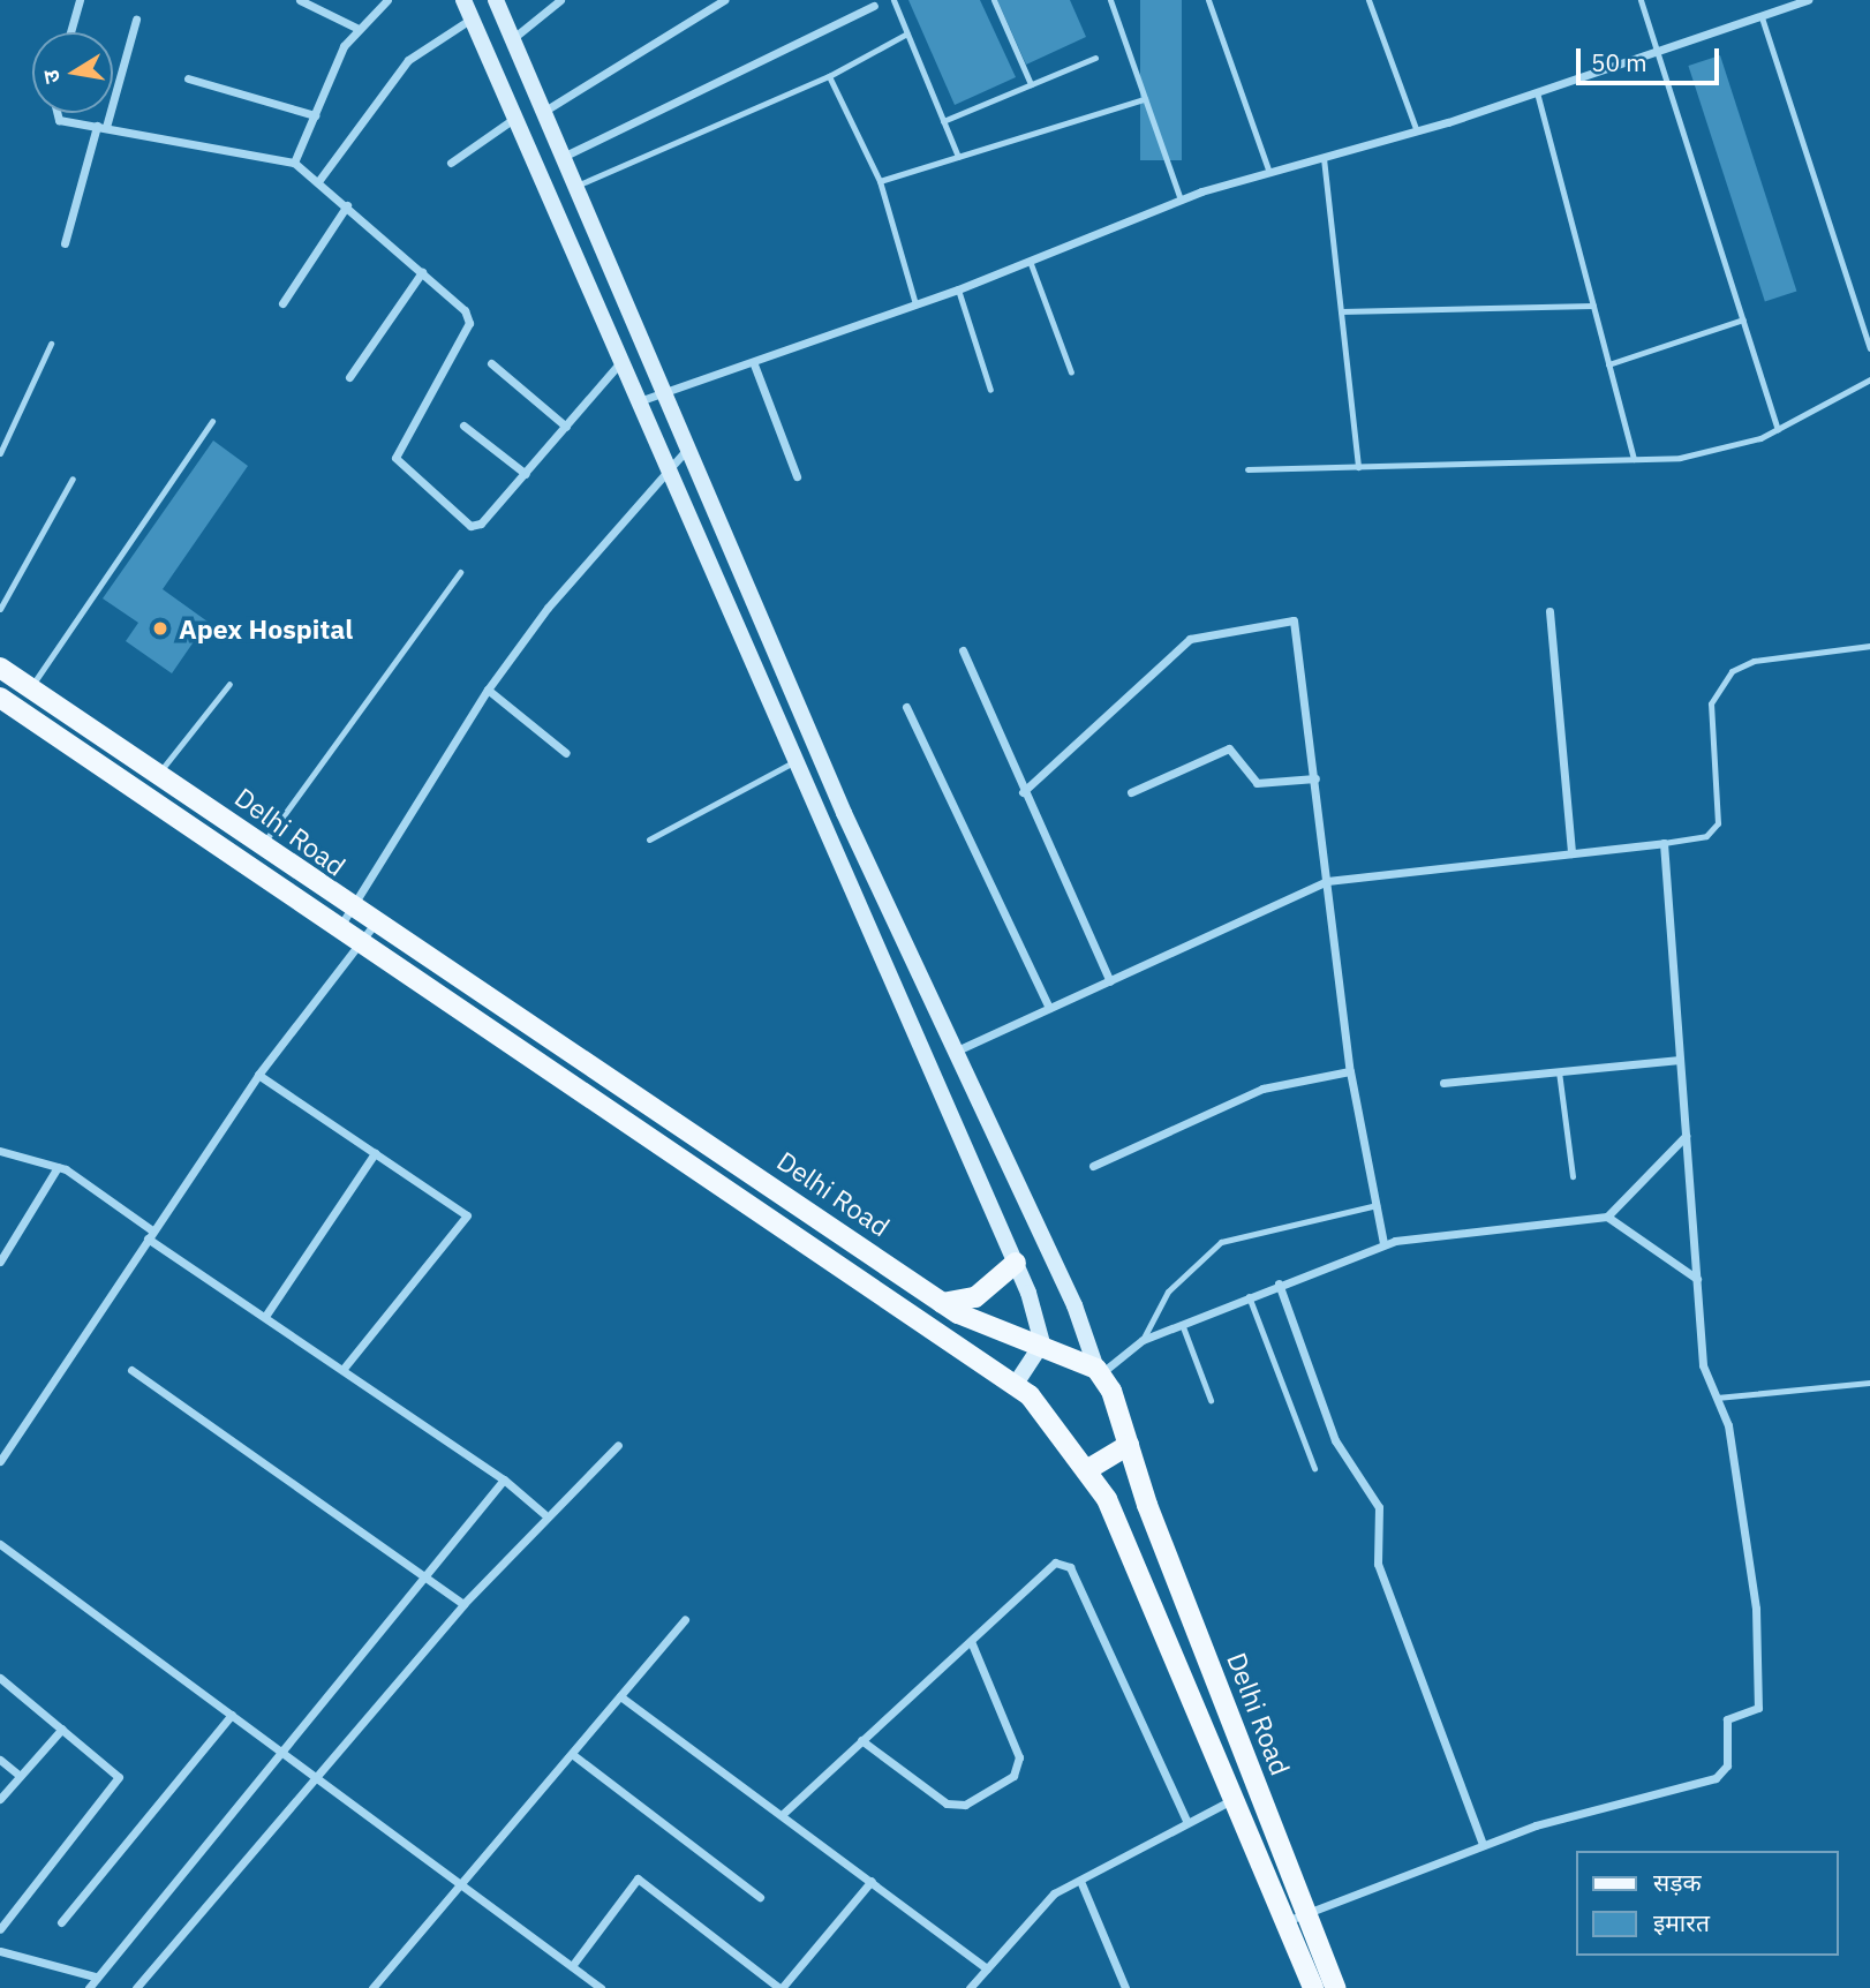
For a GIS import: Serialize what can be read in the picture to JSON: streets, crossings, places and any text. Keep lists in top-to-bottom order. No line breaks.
{"streets":{"main road":["Delhi Road"]},"places":["Apex Hospital"],"legend":["सड़क","इमारत"],"scale_bar":"50 m","north":"left"}
